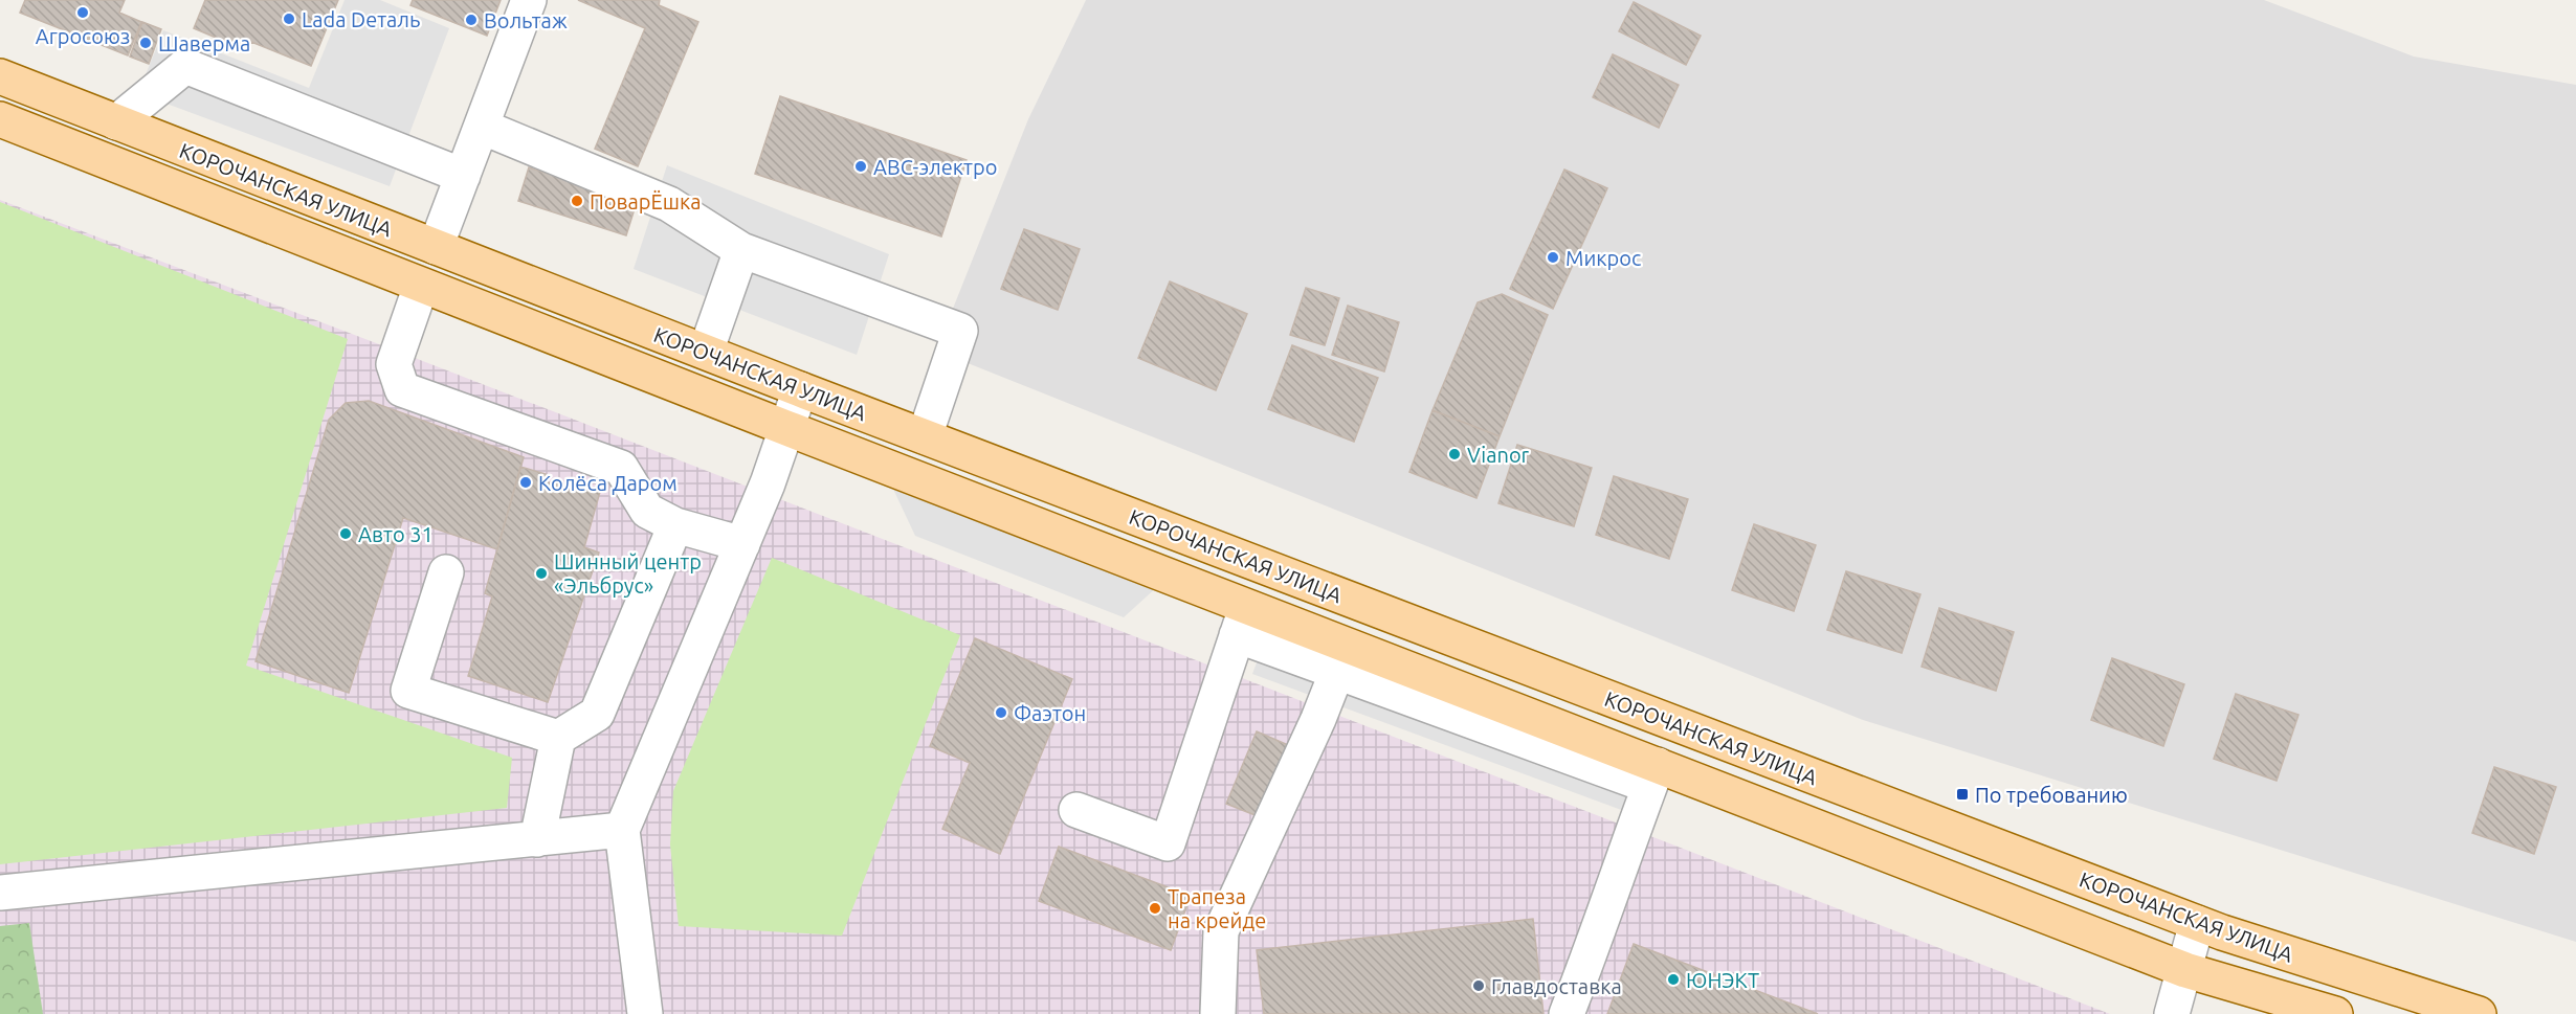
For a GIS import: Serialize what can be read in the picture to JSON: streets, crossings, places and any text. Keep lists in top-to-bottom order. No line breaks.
{"streets":{"main road":["КОРОЧАНСКАЯ УЛИЦА"]},"places":{"other":["Агросоюз","Lada Dеталь","Вольтаж","Шаверма","АВС-электро","ПоварЁшка","Микрос","Vianor","Колёса Даром","Авто 31","Шинный центр «Эльбрус»","Фаэтон","Трапеза на крейде","ЮНЭКТ","Главдоставка"],"transit":["По требованию"]}}
